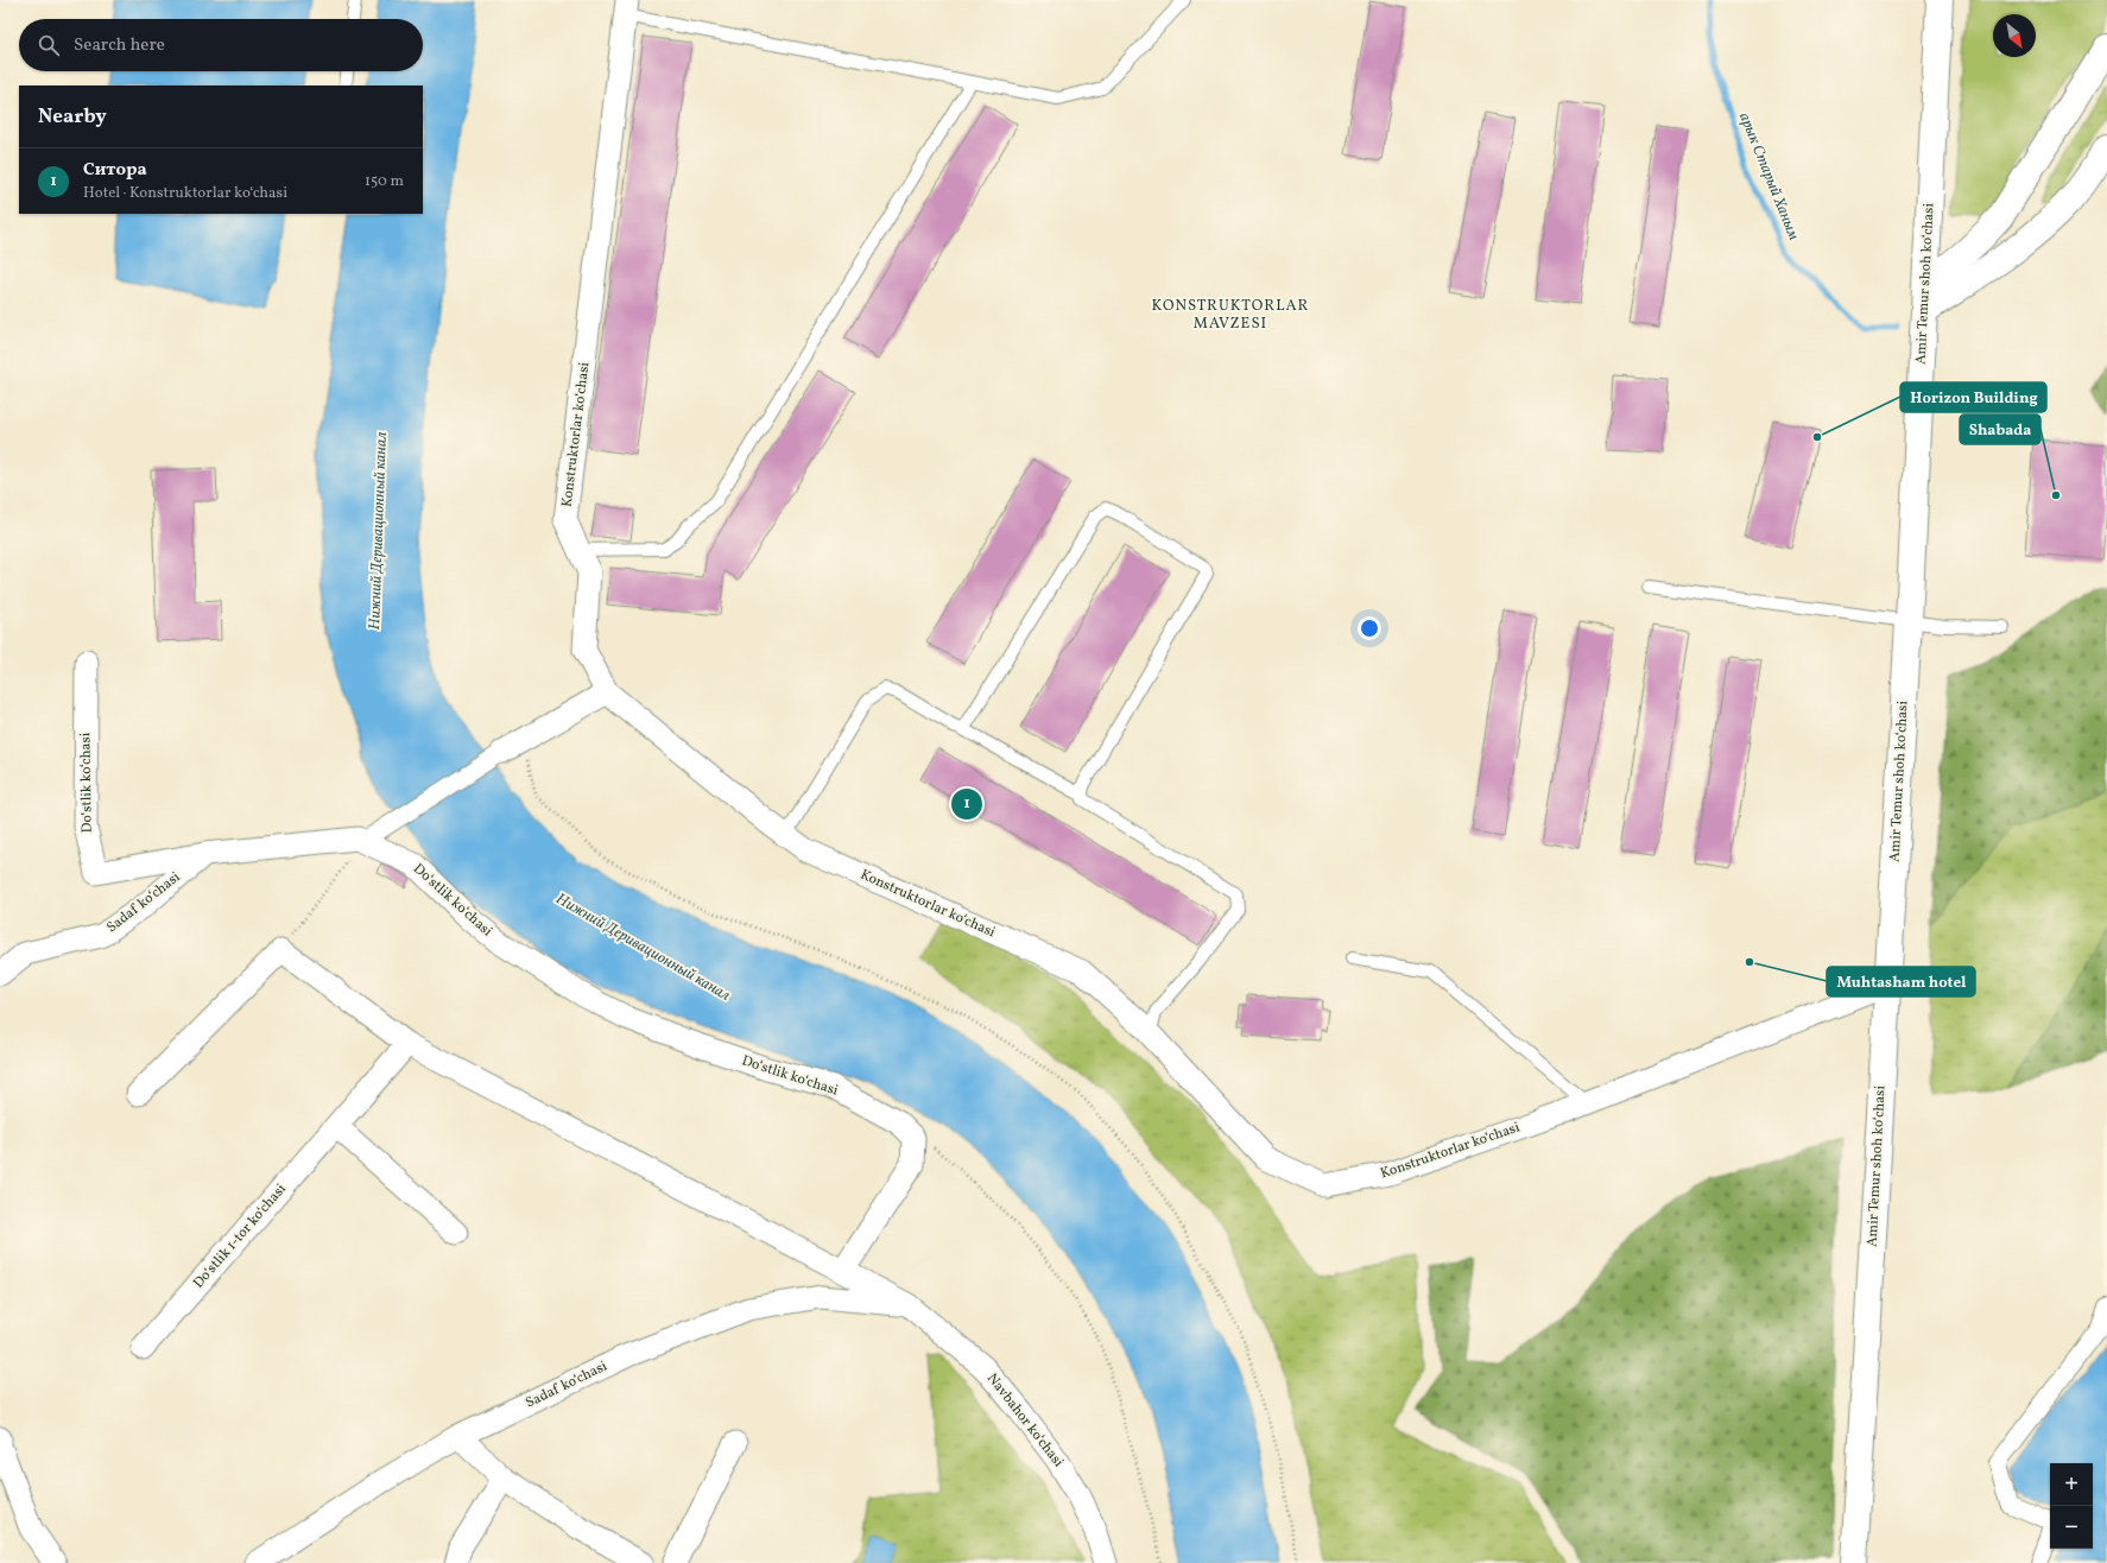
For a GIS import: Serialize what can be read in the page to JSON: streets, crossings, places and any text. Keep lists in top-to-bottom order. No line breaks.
{"streets":{"main road":["Amir Temur shoh ko‘chasi"],"street":["Konstruktorlar ko‘chasi","Do‘stlik ko‘chasi","Sadaf ko‘chasi","Do‘stlik 1-tor ko‘chasi","Navbahor ko‘chasi"]},"crossings":[["Amir Temur shoh ko‘chasi","Konstruktorlar ko‘chasi"],["Do‘stlik ko‘chasi","Sadaf ko‘chasi"],["Sadaf ko‘chasi","Navbahor ko‘chasi"]],"districts":["KONSTRUKTORLAR MAVZESI"],"water":["арык Старый Ханым","Нижний Деривационный канал"],"places":["Horizon Building","Shabada","Muhtasham hotel"],"north":"bottom right","page":{"search":"Search here","heading":"Nearby","list":[{"mark":"1","name":"Ситора","note":"Hotel · Konstruktorlar ko‘chasi","value":"150 m"}],"pins":"1","map_buttons":["+","−"]}}
